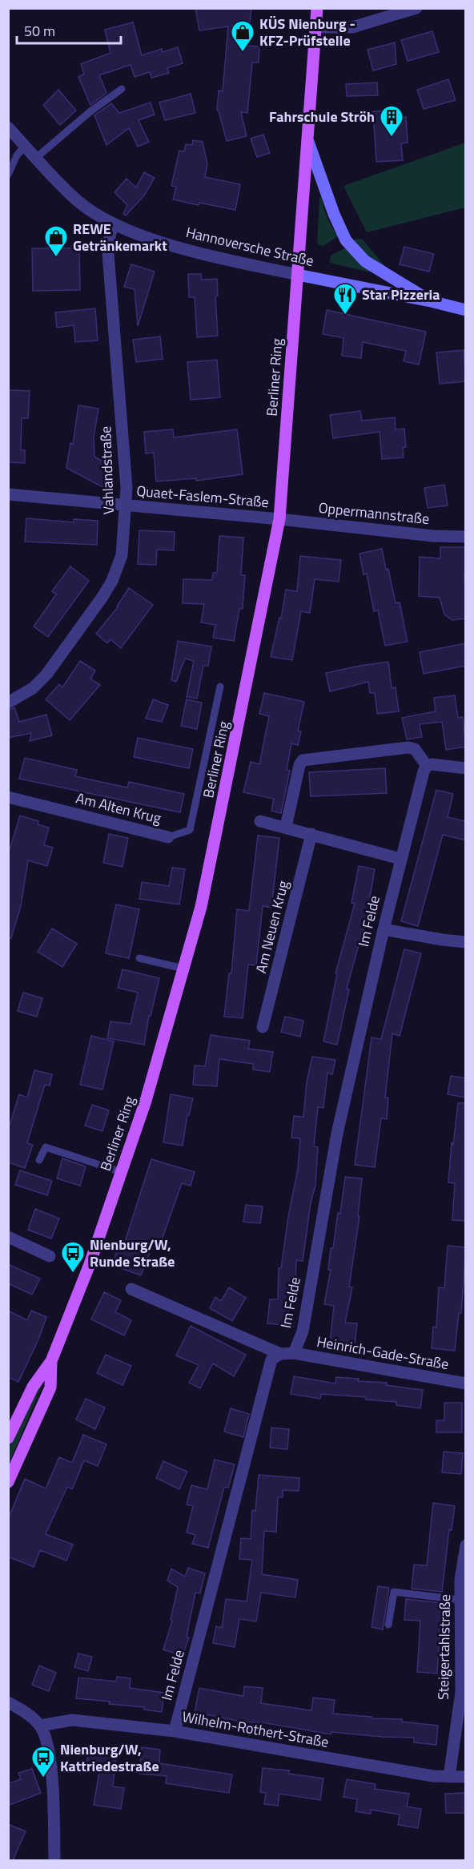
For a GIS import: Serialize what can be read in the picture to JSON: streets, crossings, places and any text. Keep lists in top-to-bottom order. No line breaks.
{"streets":{"main road":["Berliner Ring"],"street":["Hannoversche Straße","Vahlandstraße","Quaet-Faslem-Straße","Oppermannstraße","Am Alten Krug","Im Felde","Am Neuen Krug","Heinrich-Gade-Straße","Steigertahlstraße","Wilhelm-Rothert-Straße"]},"crossings":[["Hannoversche Straße","Berliner Ring"],["Hannoversche Straße","Vahlandstraße"],["Berliner Ring","Quaet-Faslem-Straße"],["Berliner Ring","Oppermannstraße"],["Vahlandstraße","Quaet-Faslem-Straße"],["Quaet-Faslem-Straße","Oppermannstraße"],["Im Felde","Heinrich-Gade-Straße"],["Im Felde","Wilhelm-Rothert-Straße"],["Steigertahlstraße","Wilhelm-Rothert-Straße"]],"places":{"shop":["KÜS Nienburg - KFZ-Prüfstelle","REWE Getränkemarkt"],"building":["Fahrschule Ströh"],"restaurant":["Star Pizzeria"],"bus stop":["Nienburg/W, Runde Straße","Nienburg/W, Kattriedestraße"]},"scale_bar":"50 m"}
